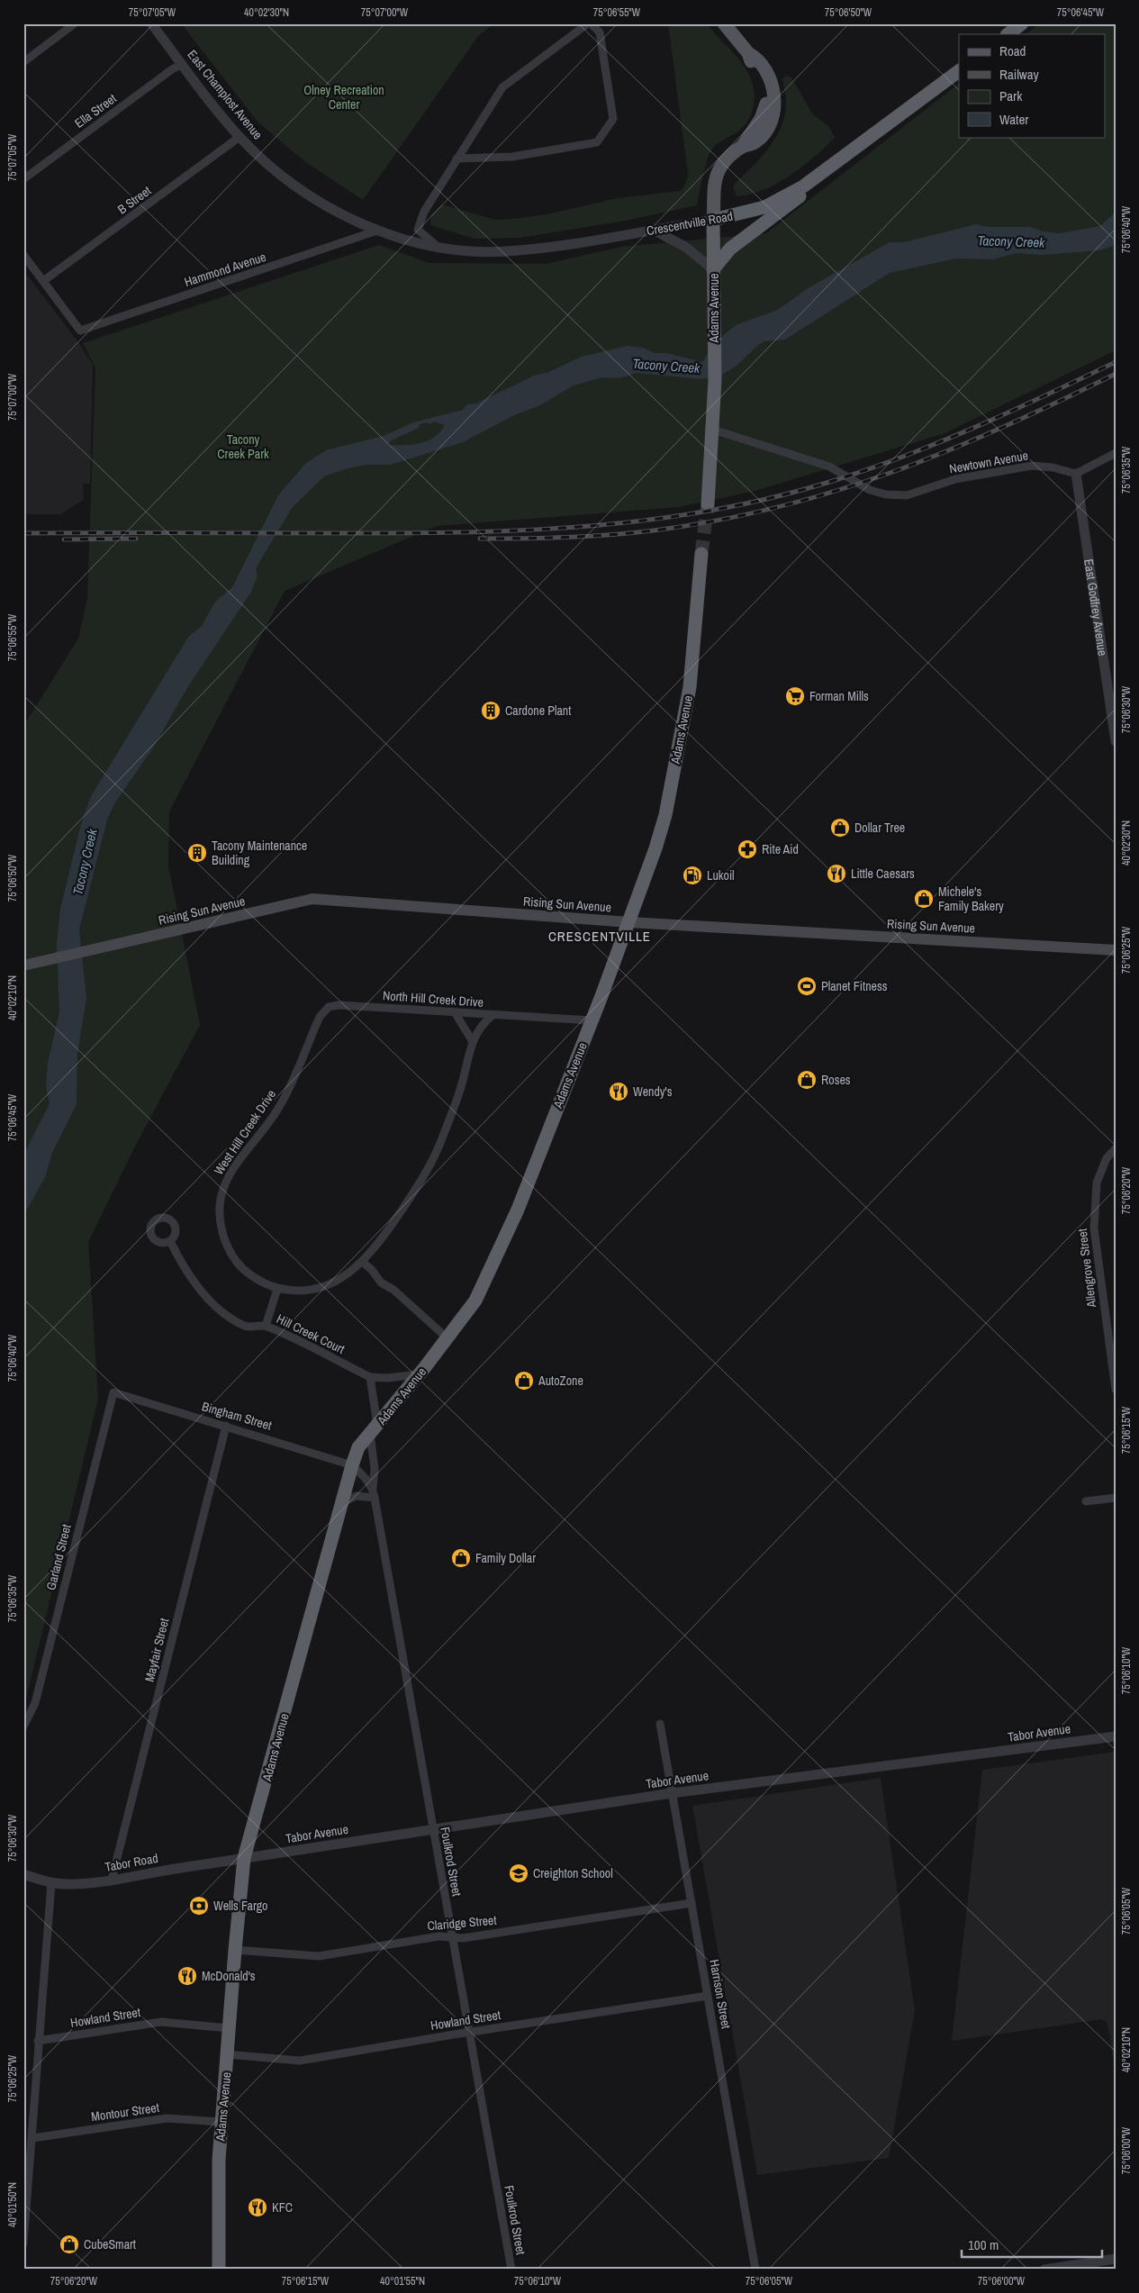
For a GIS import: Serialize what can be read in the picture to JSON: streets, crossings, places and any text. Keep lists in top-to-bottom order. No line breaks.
{"streets":{"highway":["Crescentville Road","Adams Avenue"],"main road":["Rising Sun Avenue"],"street":["East Champlost Avenue","Ella Street","B Street","Hammond Avenue","Newtown Avenue","East Godfrey Avenue","North Hill Creek Drive","West Hill Creek Drive","Allengrove Street","Hill Creek Court","Bingham Street","Garland Street","Mayfair Street","Tabor Avenue","Foulkrod Street","Tabor Road","Claridge Street","Harrison Street","Howland Street","Montour Street"]},"crossings":[["East Champlost Avenue","Ella Street"],["East Champlost Avenue","B Street"],["East Champlost Avenue","Crescentville Road"],["East Champlost Avenue","Hammond Avenue"],["B Street","Hammond Avenue"],["Crescentville Road","Hammond Avenue"],["Crescentville Road","Adams Avenue"],["Adams Avenue","Newtown Avenue"],["Adams Avenue","Rising Sun Avenue"],["Adams Avenue","North Hill Creek Drive"],["Adams Avenue","Hill Creek Court"],["Adams Avenue","Bingham Street"],["Adams Avenue","Tabor Avenue"],["Adams Avenue","Foulkrod Street"],["Adams Avenue","Tabor Road"],["Adams Avenue","Claridge Street"],["Adams Avenue","Howland Street"],["Adams Avenue","Montour Street"],["Newtown Avenue","East Godfrey Avenue"],["North Hill Creek Drive","West Hill Creek Drive"],["Bingham Street","Garland Street"],["Bingham Street","Mayfair Street"],["Mayfair Street","Tabor Road"],["Tabor Avenue","Foulkrod Street"],["Tabor Avenue","Tabor Road"],["Tabor Avenue","Harrison Street"],["Foulkrod Street","Claridge Street"],["Foulkrod Street","Howland Street"],["Claridge Street","Harrison Street"],["Harrison Street","Howland Street"]],"districts":["CRESCENTVILLE"],"water":["Tacony Creek"],"parks":["Olney Recreation Center","Tacony Creek Park"],"places":{"supermarket":["Forman Mills"],"building":["Cardone Plant","Tacony Maintenance Building"],"shop":["Dollar Tree","Michele's Family Bakery","Roses","AutoZone","Family Dollar","CubeSmart"],"pharmacy":["Rite Aid"],"restaurant":["Little Caesars","Wendy's","McDonald's","KFC"],"fuel station":["Lukoil"],"sports":["Planet Fitness"],"school or university":["Creighton School"],"bank":["Wells Fargo"]},"legend":["Road","Railway","Park","Water"],"scale_bar":"100 m","coordinates":["75°07'05\"W","40°02'30\"N","75°07'00\"W","75°06'55\"W","75°06'50\"W","75°06'45\"W","75°06'40\"W","75°06'35\"W","75°06'30\"W","75°06'25\"W","40°02'10\"N","75°06'20\"W","75°06'15\"W","75°06'10\"W","75°06'05\"W","75°06'00\"W","40°01'50\"N","40°01'55\"N"]}
